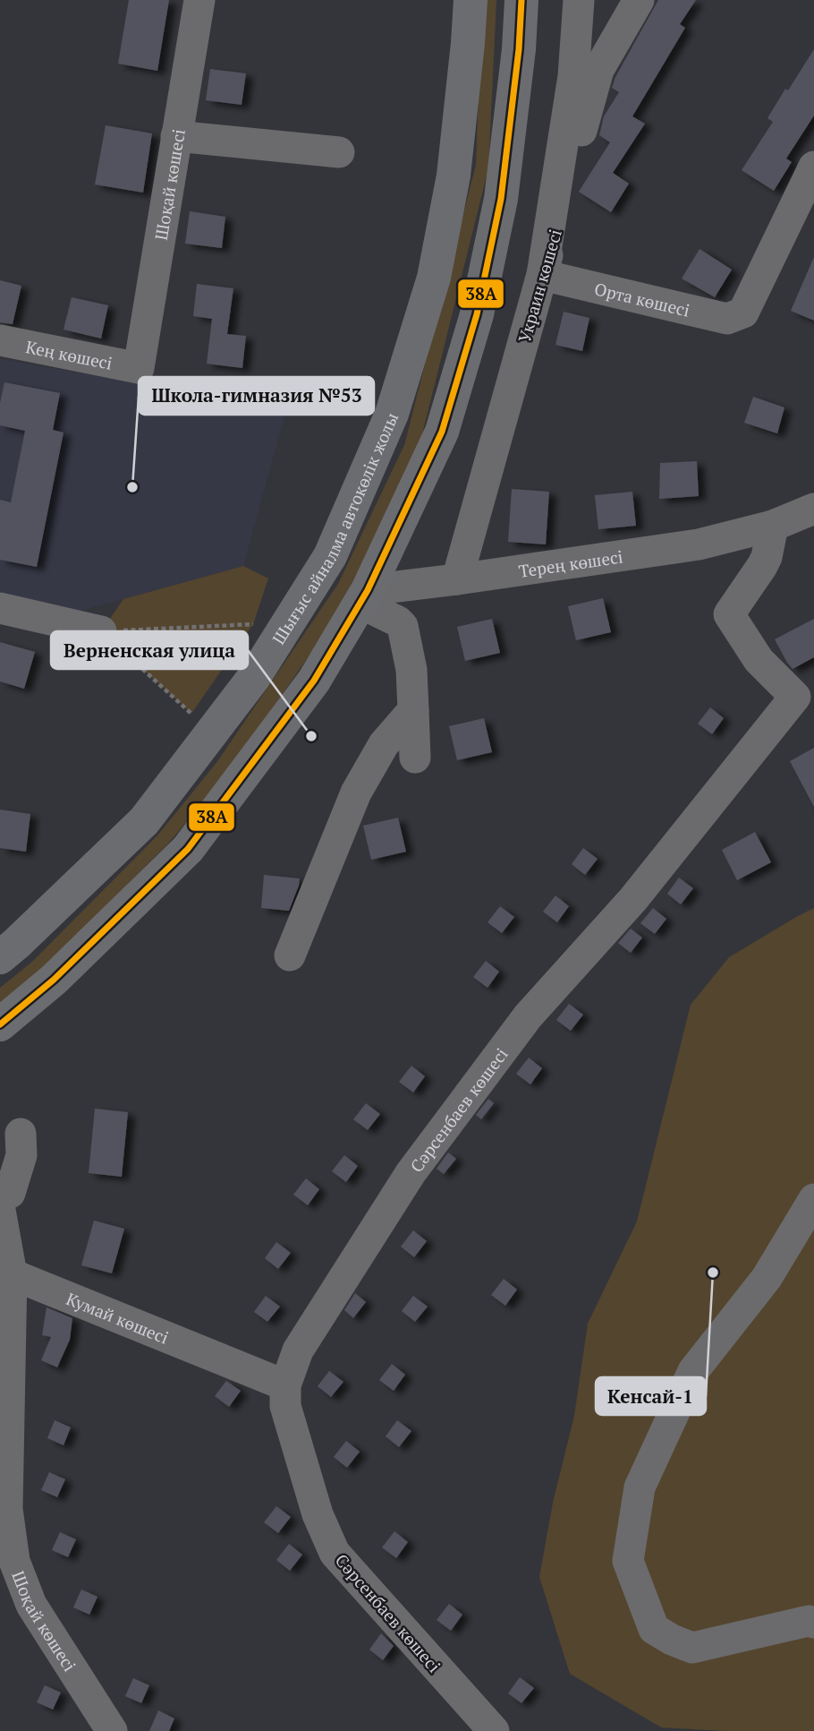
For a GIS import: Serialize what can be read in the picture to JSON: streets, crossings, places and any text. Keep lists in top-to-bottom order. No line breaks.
{"streets":{"main road":["Шығыс айналма автокөлік жолы"],"street":["Шоқай көшесі","Украин көшесі","Орта көшесі","Кең көшесі","Терең көшесі","Сәрсенбаев көшесі","Кумай көшесі"]},"crossings":[["Шоқай көшесі","Кең көшесі"],["Шоқай көшесі","Кумай көшесі"],["Украин көшесі","Орта көшесі"],["Украин көшесі","Терең көшесі"],["Терең көшесі","Сәрсенбаев көшесі"],["Сәрсенбаев көшесі","Кумай көшесі"]],"places":["Школа-гимназия №53","Верненская улица","Кенсай-1"],"lines":["transit line 38А"]}
